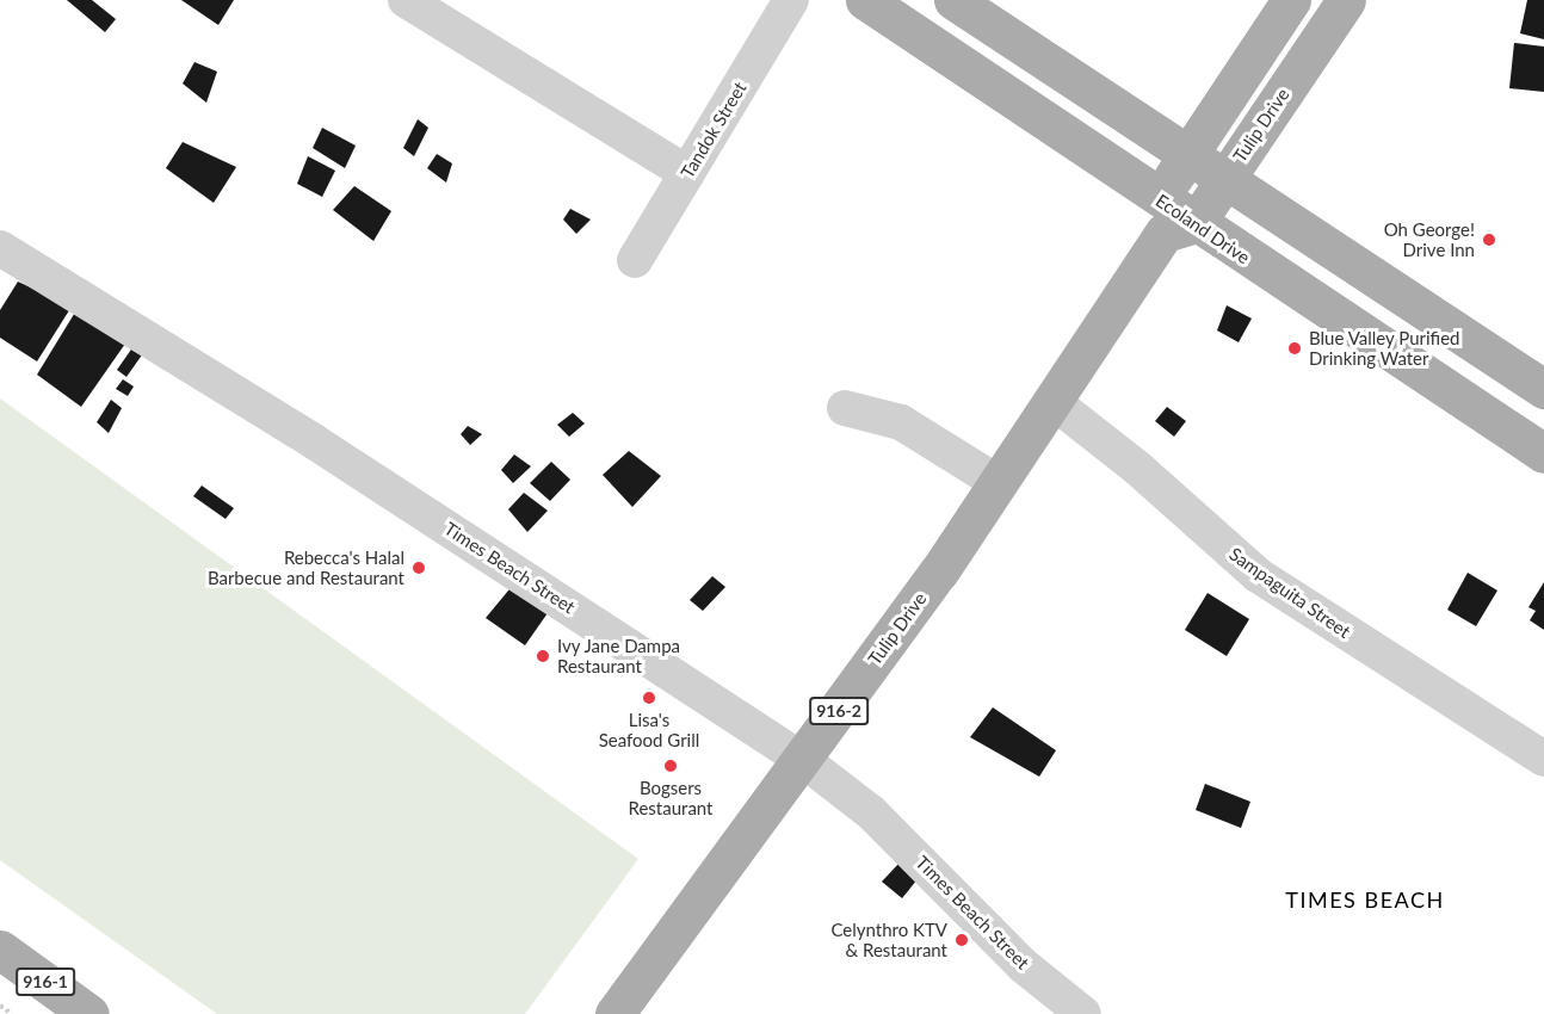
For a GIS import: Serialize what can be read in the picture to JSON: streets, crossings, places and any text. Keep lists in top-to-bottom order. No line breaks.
{"streets":{"main road":["Tulip Drive","Ecoland Drive","916-2","916-1"],"street":["Tandok Street","Times Beach Street","Sampaguita Street"]},"crossings":[["Tulip Drive","Ecoland Drive"],["Tulip Drive","Times Beach Street"],["Tulip Drive","Sampaguita Street"]],"districts":["TIMES BEACH"],"places":["Oh George! Drive Inn","Blue Valley Purified Drinking Water","Rebecca's Halal Barbecue and Restaurant","Ivy Jane Dampa Restaurant","Lisa's Seafood Grill","Bogsers Restaurant","Celynthro KTV & Restaurant"]}
